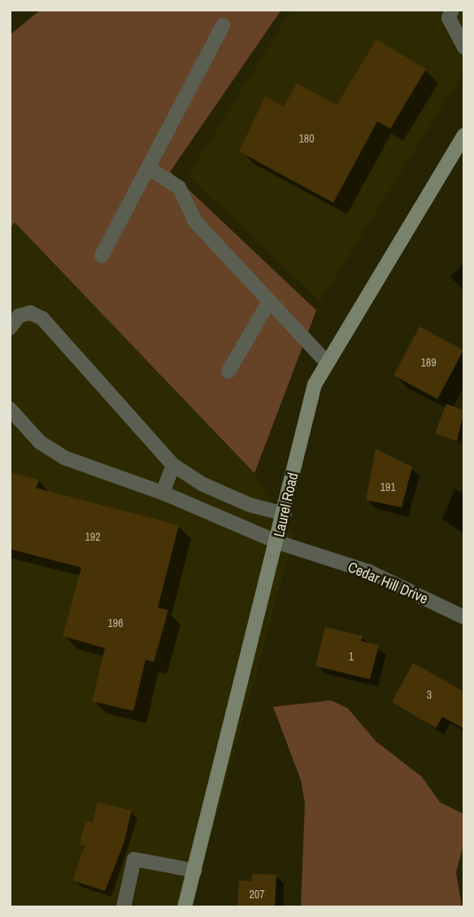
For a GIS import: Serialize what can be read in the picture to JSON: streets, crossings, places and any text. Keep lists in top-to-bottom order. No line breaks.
{"streets":{"main road":["Laurel Road"],"street":["Cedar Hill Drive"]},"crossings":[["Laurel Road","Cedar Hill Drive"]],"house_numbers":["180","189","191","192","196","1","3","207"]}
